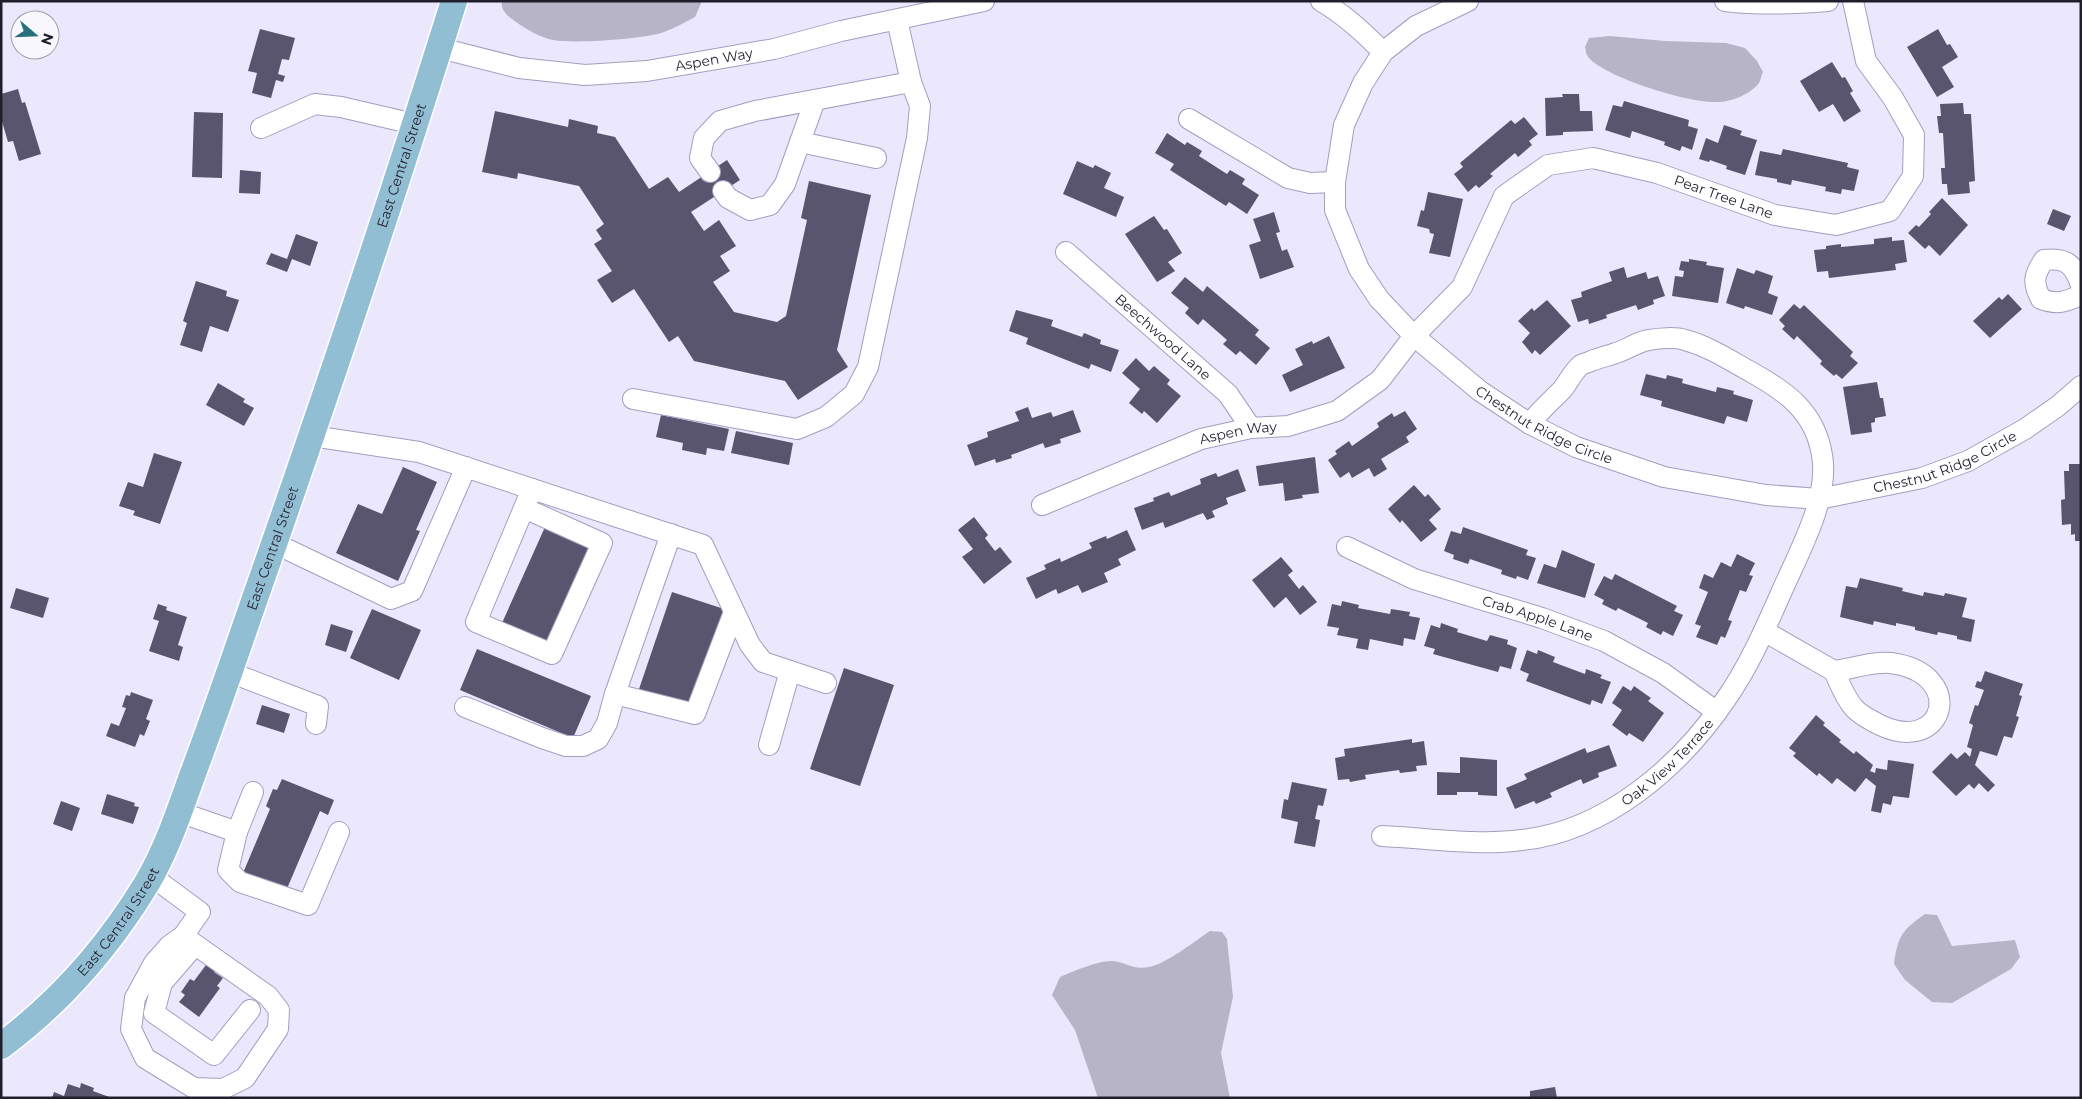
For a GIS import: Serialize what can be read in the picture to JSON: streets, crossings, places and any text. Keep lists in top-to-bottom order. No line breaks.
{"streets":{"main road":["East Central Street"],"street":["Aspen Way","Pear Tree Lane","Beechwood Lane","Chestnut Ridge Circle","Crab Apple Lane","Oak View Terrace"]},"crossings":[["Aspen Way","East Central Street"],["Aspen Way","Pear Tree Lane"],["Aspen Way","Beechwood Lane"],["Aspen Way","Chestnut Ridge Circle"],["Pear Tree Lane","Chestnut Ridge Circle"],["Chestnut Ridge Circle","Oak View Terrace"],["Crab Apple Lane","Oak View Terrace"]],"north":"right"}
